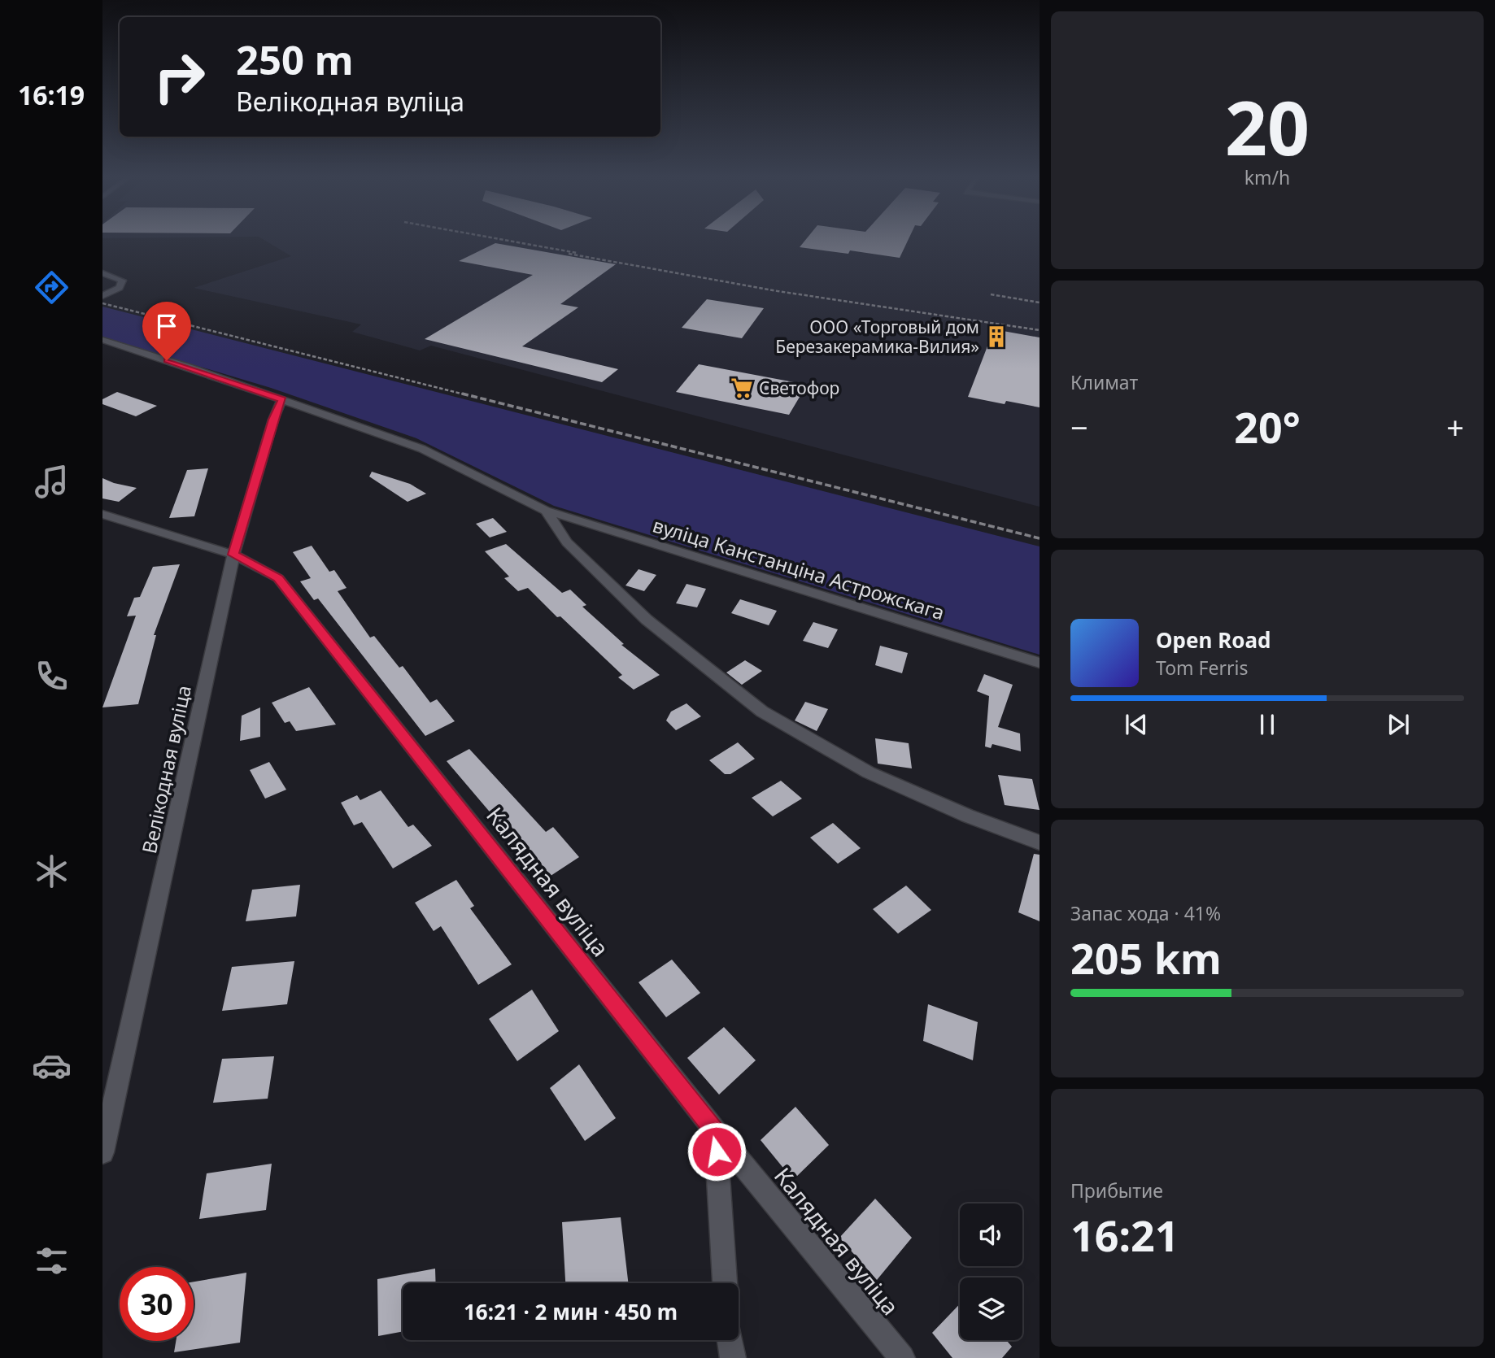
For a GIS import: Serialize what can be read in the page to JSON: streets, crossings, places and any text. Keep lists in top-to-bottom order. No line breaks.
{"streets":{"street":["вуліца Канстанціна Астрожскага","Велікодная вуліца","Калядная вуліца"]},"crossings":[["вуліца Канстанціна Астрожскага","Велікодная вуліца"],["Велікодная вуліца","Калядная вуліца"]],"places":{"building":["ООО «Торговый дом Березакерамика-Вилия»"],"supermarket":["Светофор"]},"page":{"tabs":"16:19","tile":[["20","km/h"],"Климат",["Запас хода · 41%","205 km"],["Прибытие","16:21"]],"turn":["250 m","Велікодная вуліца"],"heat":["−","20°","+"],"song":["Open Road","Tom Ferris"],"limit":"30","trip":"16:21 · 2 мин · 450 m"}}
